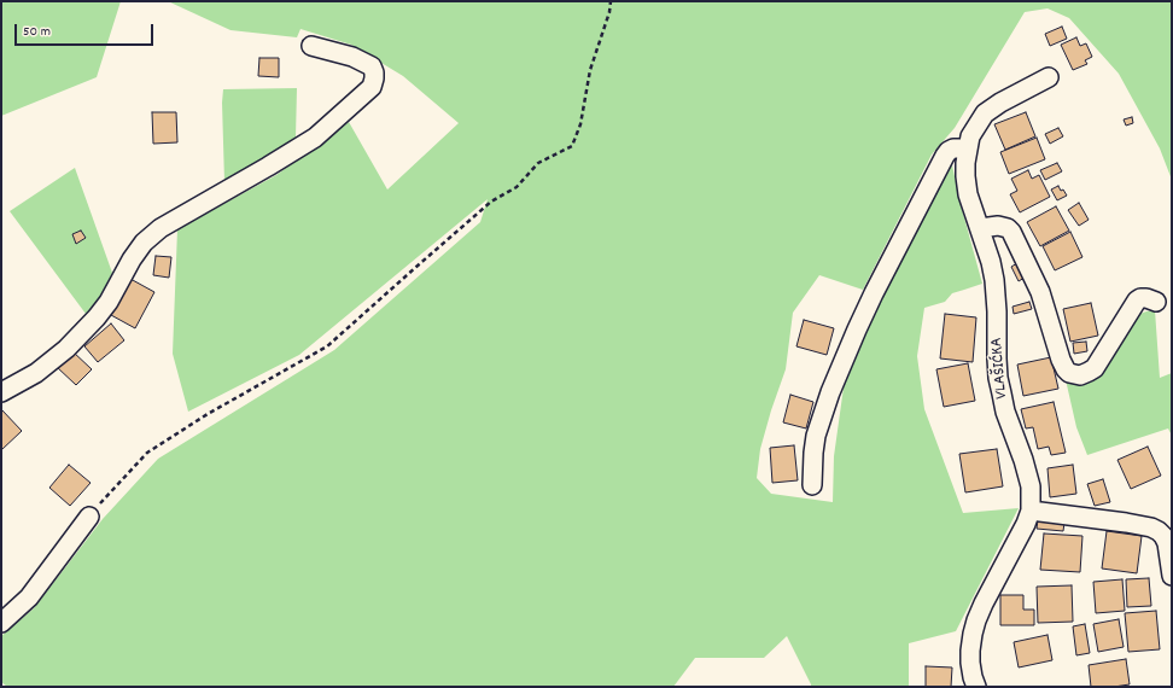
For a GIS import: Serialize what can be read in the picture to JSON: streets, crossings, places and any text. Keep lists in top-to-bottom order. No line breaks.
{"streets":{"street":["VLAŠIĆKA"]},"scale_bar":"50 m"}
